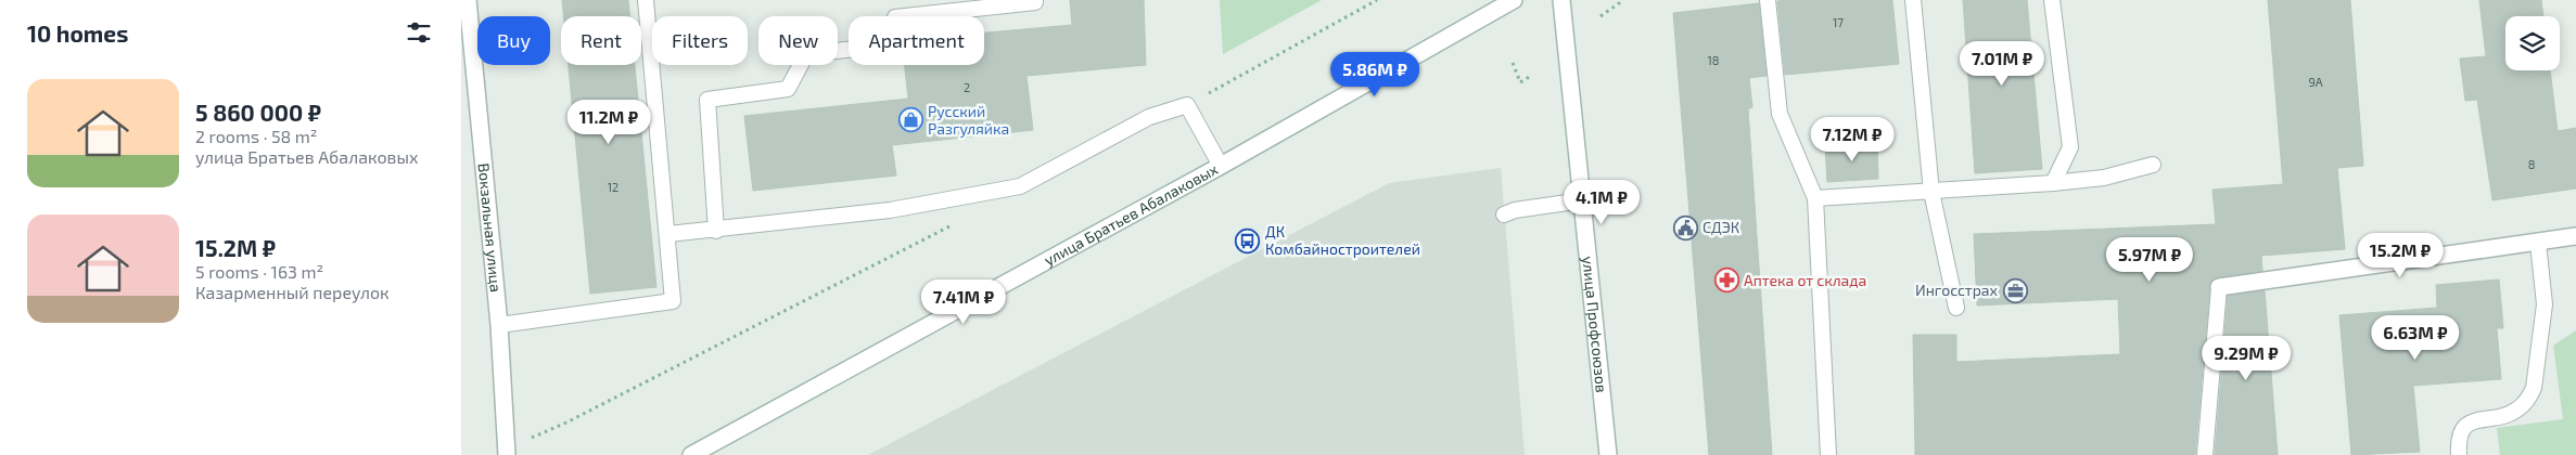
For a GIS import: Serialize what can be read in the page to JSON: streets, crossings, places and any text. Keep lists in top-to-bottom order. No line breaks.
{"streets":{"street":["улица Братьев Абалаковых","Вокзальная улица","улица Профсоюзов"]},"places":{"shop":["Русский Разгуляйка"],"public building":["СДЭК"],"bus stop":["ДК Комбайностроителей"],"pharmacy":["Аптека от склада"],"office":["Ингосстрах"]},"house_numbers":["17","18","9А","2","8","12"],"page":{"heading":"10 homes","chip":["Buy","Rent","Filters","New","Apartment"],"price":["7.01M ₽","5.86M ₽","11.2M ₽","7.12M ₽","4.1M ₽","15.2M ₽","5.97M ₽","7.41M ₽","6.63M ₽","9.29M ₽"],"list":[{"name":"5 860 000 ₽","note":"2 rooms · 58 m² · улица Братьев Абалаковых"},{"name":"15.2M ₽","note":"5 rooms · 163 m² · Казарменный переулок"}]}}
